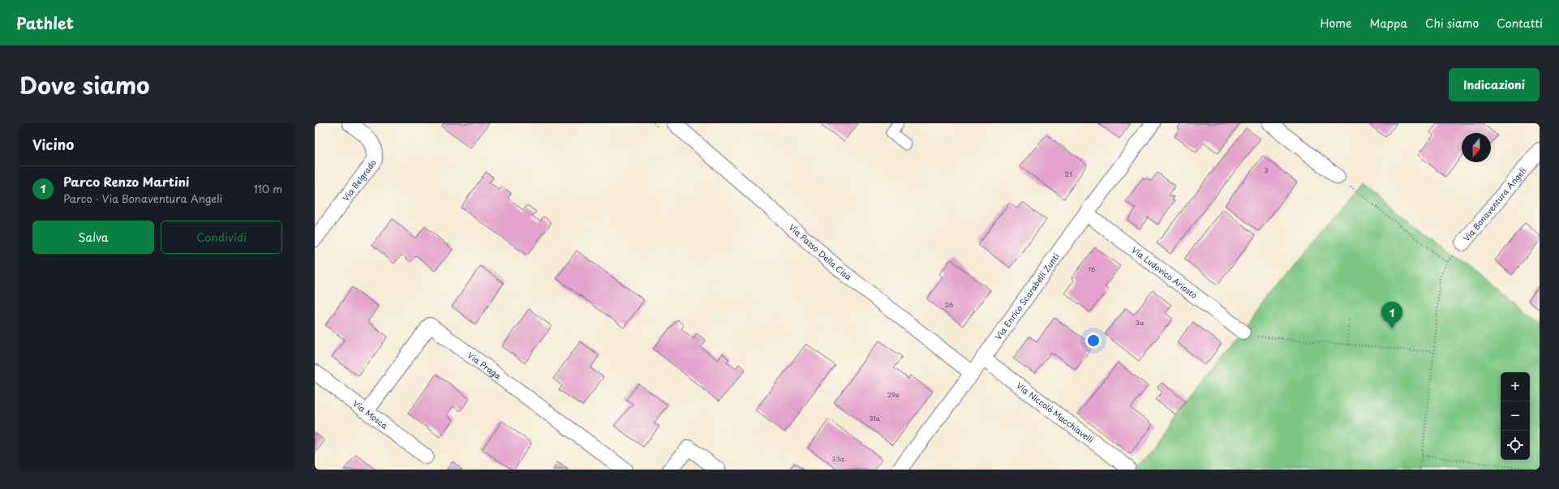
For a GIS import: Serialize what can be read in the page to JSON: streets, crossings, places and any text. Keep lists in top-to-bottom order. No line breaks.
{"streets":{"street":["Via Belgrado","Via Bonaventura Angeli","Via Passo Della Cisa","Via Ludovico Ariosto","Via Enrico Scarabelli Zunti","Via Praga","Via Niccolò Macchiavelli","Via Mosca"]},"crossings":[["Via Passo Della Cisa","Via Enrico Scarabelli Zunti"],["Via Ludovico Ariosto","Via Enrico Scarabelli Zunti"],["Via Enrico Scarabelli Zunti","Via Niccolò Macchiavelli"],["Via Praga","Via Mosca"]],"house_numbers":["3","21","16","26","3a","29a","31a","33a"],"north":"bottom","page":{"header":"Pathlet","nav":["Home","Mappa","Chi siamo","Contatti"],"title":"Dove siamo","buttons":["Indicazioni",["Salva","Condividi"]],"heading":"Vicino","list":[{"mark":"1","name":"Parco Renzo Martini","note":"Parco · Via Bonaventura Angeli","value":"110 m"}],"pins":"1","map_buttons":["+","−"]}}
